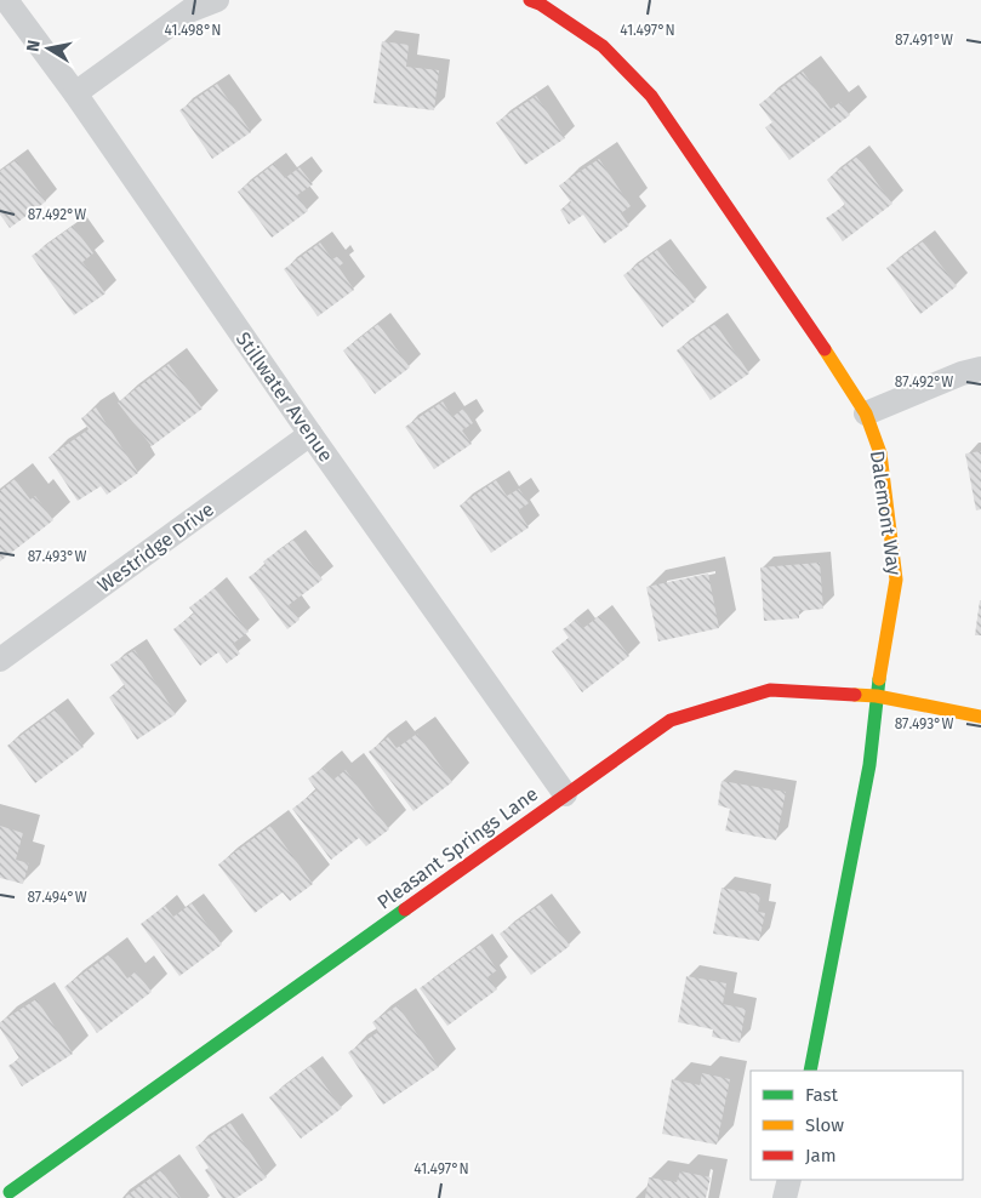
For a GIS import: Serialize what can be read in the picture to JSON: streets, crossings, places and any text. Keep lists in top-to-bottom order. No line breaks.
{"streets":{"street":["Stillwater Avenue","Dalemont Way","Westridge Drive","Pleasant Springs Lane"]},"crossings":[["Stillwater Avenue","Westridge Drive"],["Stillwater Avenue","Pleasant Springs Lane"],["Dalemont Way","Pleasant Springs Lane"]],"legend":["Fast","Slow","Jam"],"north":"left","coordinates":["41.498°N","41.497°N","87.491°W","87.492°W","87.493°W","87.494°W"]}
